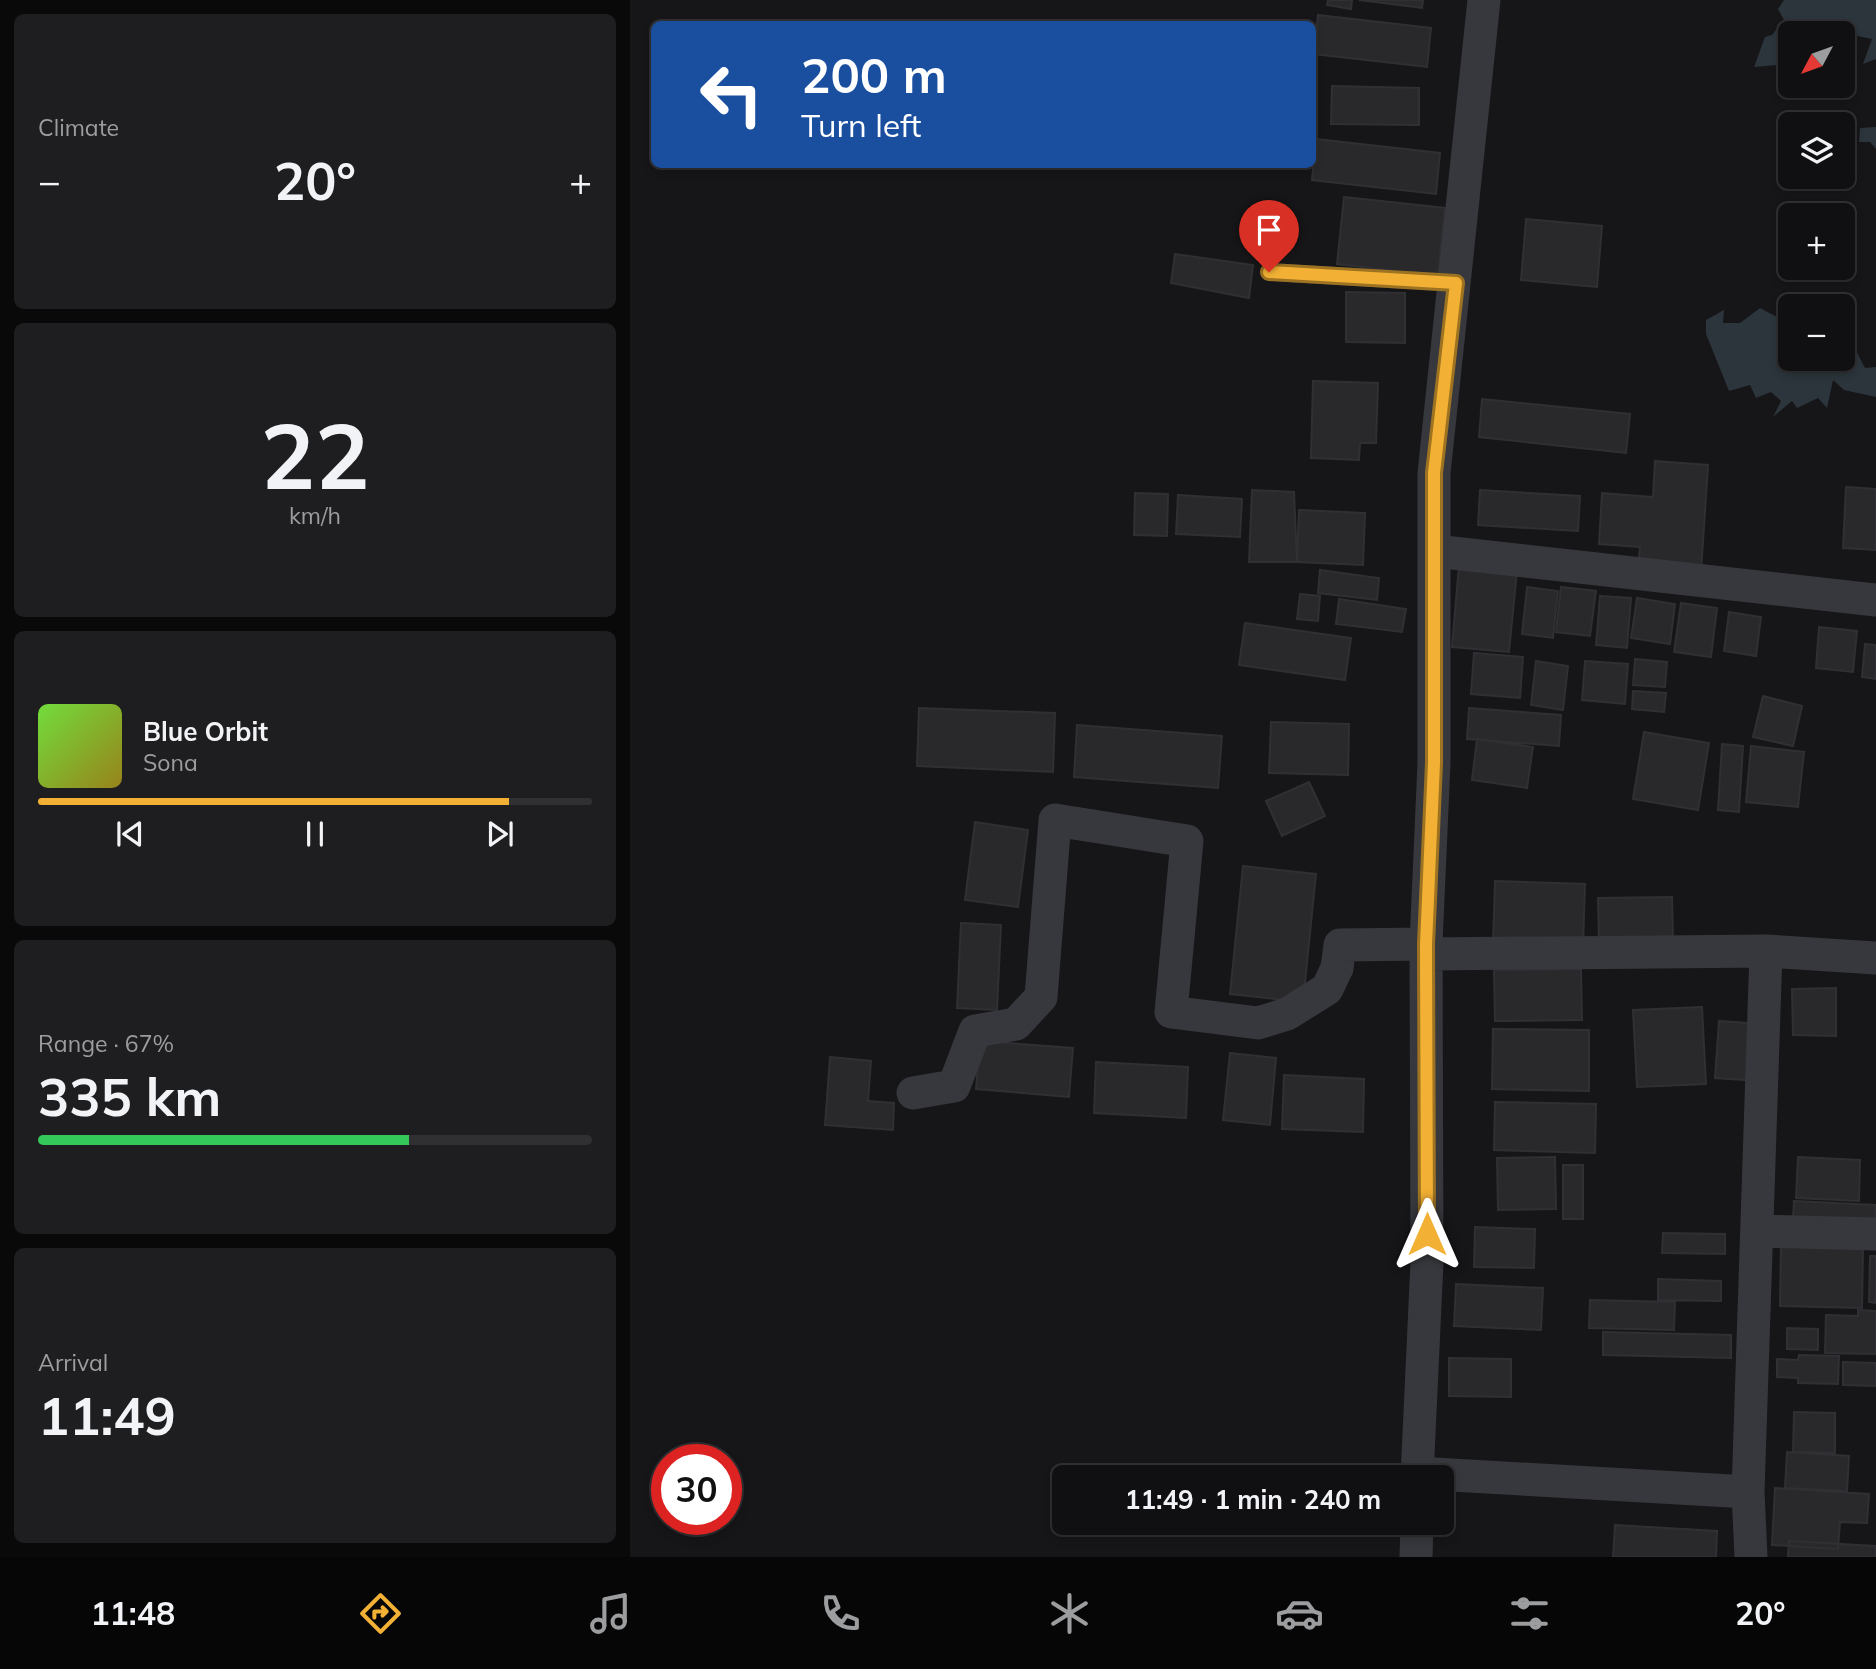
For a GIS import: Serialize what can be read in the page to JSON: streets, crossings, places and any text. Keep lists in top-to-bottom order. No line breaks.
{"north":"bottom left","page":{"tile":["Climate",["22","km/h"],["Range · 67%","335 km"],["Arrival","11:49"]],"map_buttons":["+","−"],"turn":["200 m","Turn left"],"heat":["−","20°","+"],"song":["Blue Orbit","Sona"],"limit":"30","trip":"11:49 · 1 min · 240 m","tabs":["11:48","20°"]}}
